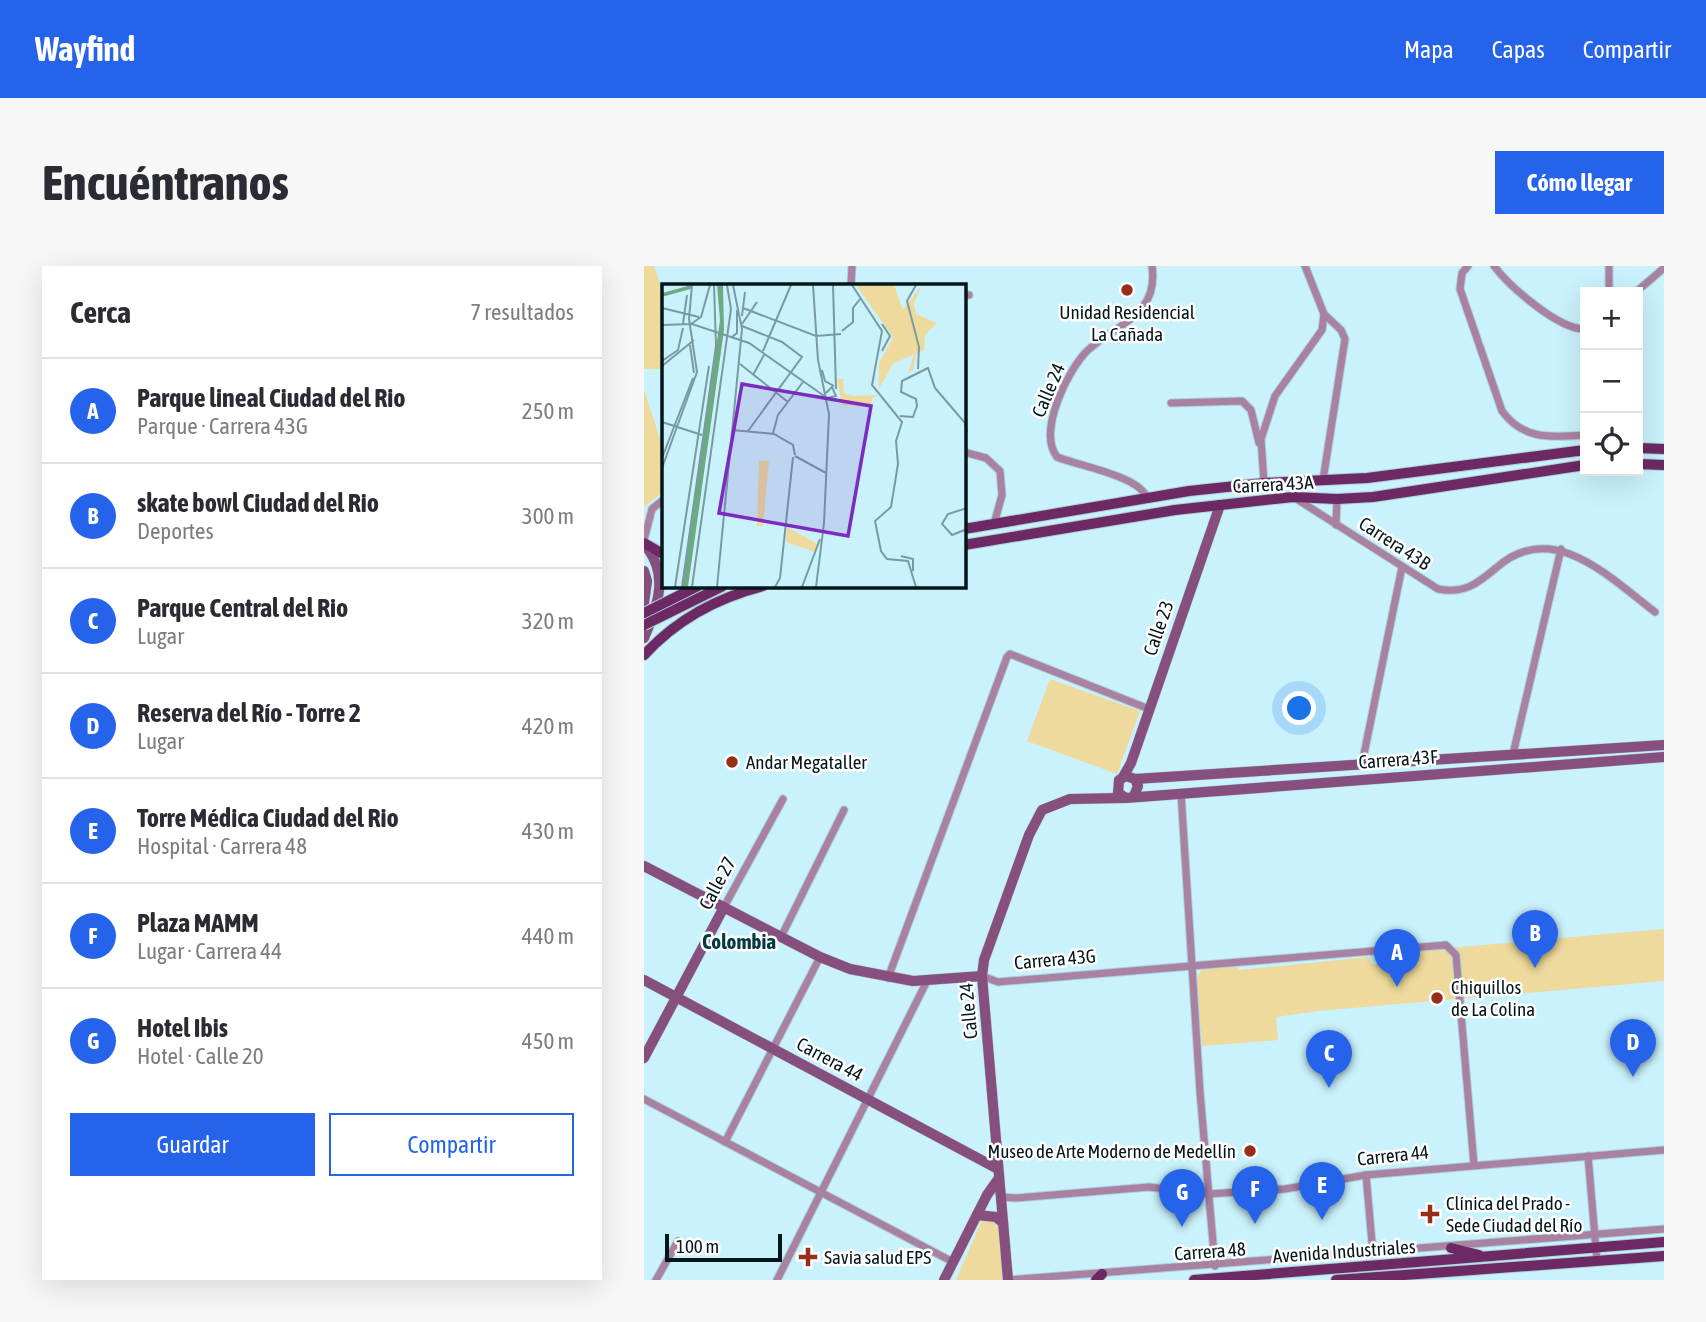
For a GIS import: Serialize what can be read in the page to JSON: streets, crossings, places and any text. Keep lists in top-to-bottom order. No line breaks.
{"streets":{"main road":["Carrera 43A","Avenida Industriales"],"street":["Calle 24","Carrera 43B","Calle 23","Carrera 43F","Calle 27","Carrera 43G","Carrera 44","Carrera 48"]},"crossings":[["Calle 24","Carrera 43A"],["Calle 24","Carrera 43F"],["Calle 24","Carrera 43G"],["Calle 24","Carrera 44"],["Calle 24","Carrera 48"],["Carrera 43A","Carrera 43B"],["Carrera 43A","Calle 23"],["Calle 23","Carrera 43F"],["Calle 27","Carrera 43G"],["Calle 27","Carrera 44"],["Carrera 43G","Carrera 44"]],"districts":["Colombia"],"places":{"other":["Unidad Residencial La Cañada","Andar Megataller","Chiquillos de La Colina","Museo de Arte Moderno de Medellín"],"health":["Clínica del Prado - Sede Ciudad del Río","Savia salud EPS"]},"scale_bar":"100 m","page":{"header":"Wayfind","nav":["Mapa","Capas","Compartir"],"buttons":["Cómo llegar",["Guardar","Compartir"]],"title":"Encuéntranos","heading":["Cerca","7 resultados"],"map_buttons":["+","−"],"list":[{"mark":"A","name":"Parque lineal Ciudad del Rio","note":"Parque · Carrera 43G","value":"250 m"},{"mark":"B","name":"skate bowl Ciudad del Rio","note":"Deportes","value":"300 m"},{"mark":"C","name":"Parque Central del Rio","note":"Lugar","value":"320 m"},{"mark":"D","name":"Reserva del Río - Torre 2","note":"Lugar","value":"420 m"},{"mark":"E","name":"Torre Médica Ciudad del Rio","note":"Hospital · Carrera 48","value":"430 m"},{"mark":"F","name":"Plaza MAMM","note":"Lugar · Carrera 44","value":"440 m"},{"mark":"G","name":"Hotel Ibis","note":"Hotel · Calle 20","value":"450 m"}],"pins":["B","A","D","C","E","F","G"],"scale":"100 m"}}
